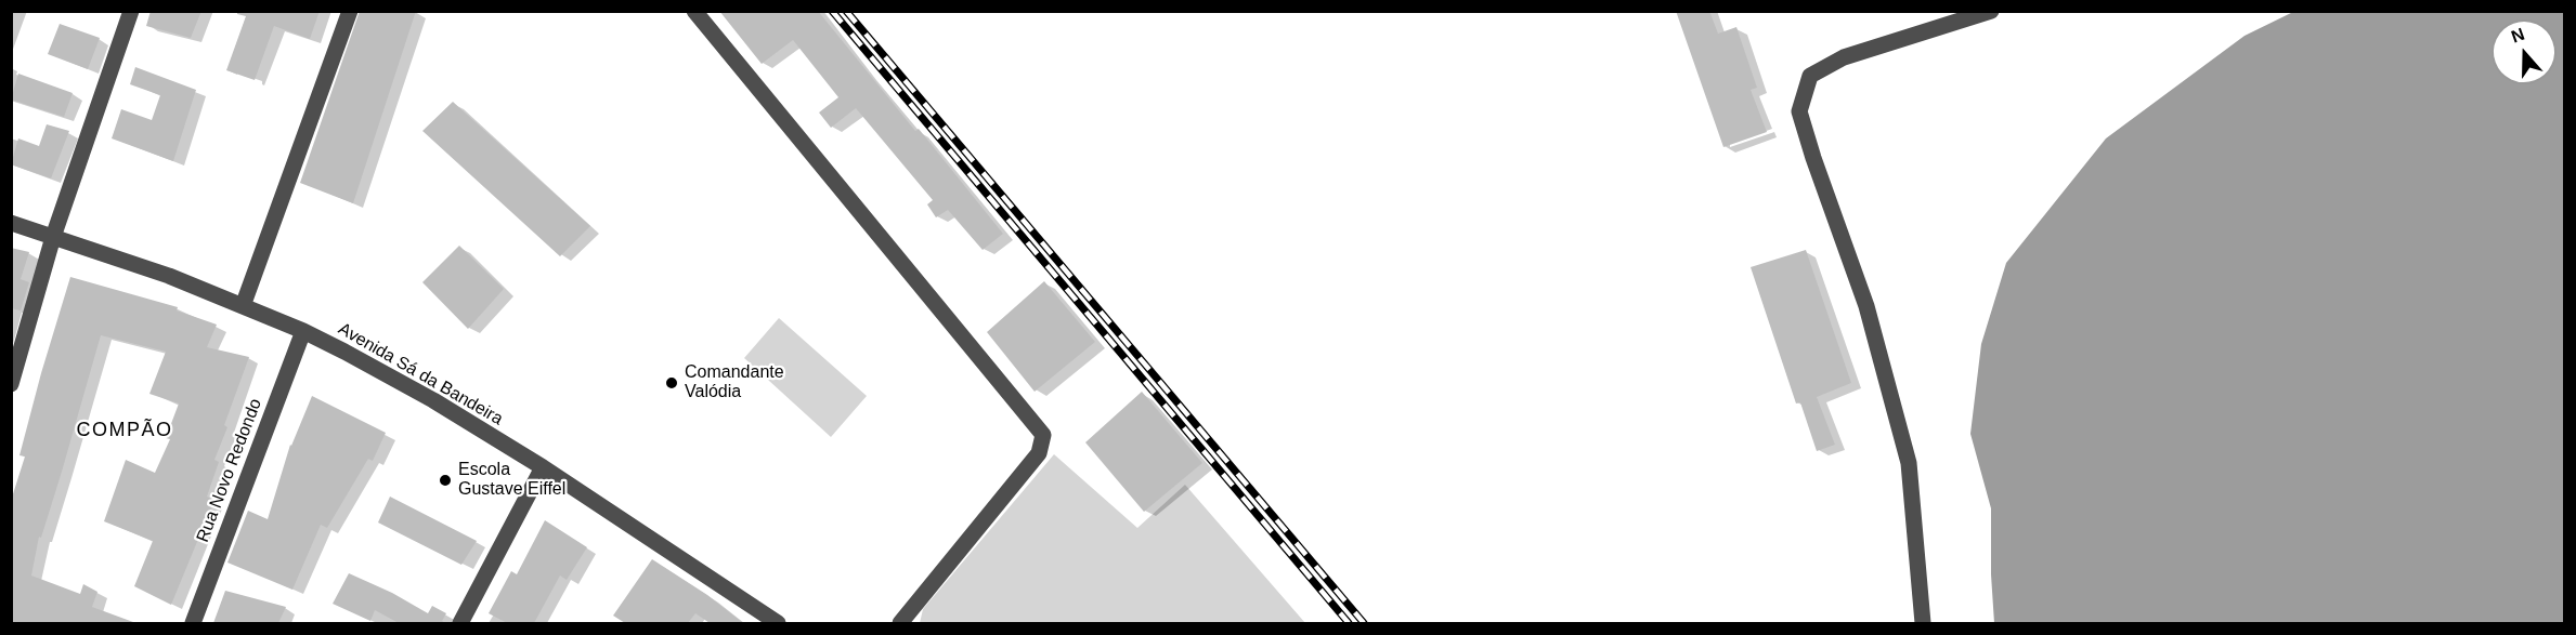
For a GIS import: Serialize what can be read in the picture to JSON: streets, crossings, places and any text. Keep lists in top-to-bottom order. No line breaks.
{"streets":{"street":["Avenida Sá da Bandeira","Rua Novo Redondo"]},"crossings":[["Avenida Sá da Bandeira","Rua Novo Redondo"]],"districts":["COMPÃO"],"places":["Comandante Valódia","Escola Gustave Eiffel"],"north":"top"}
